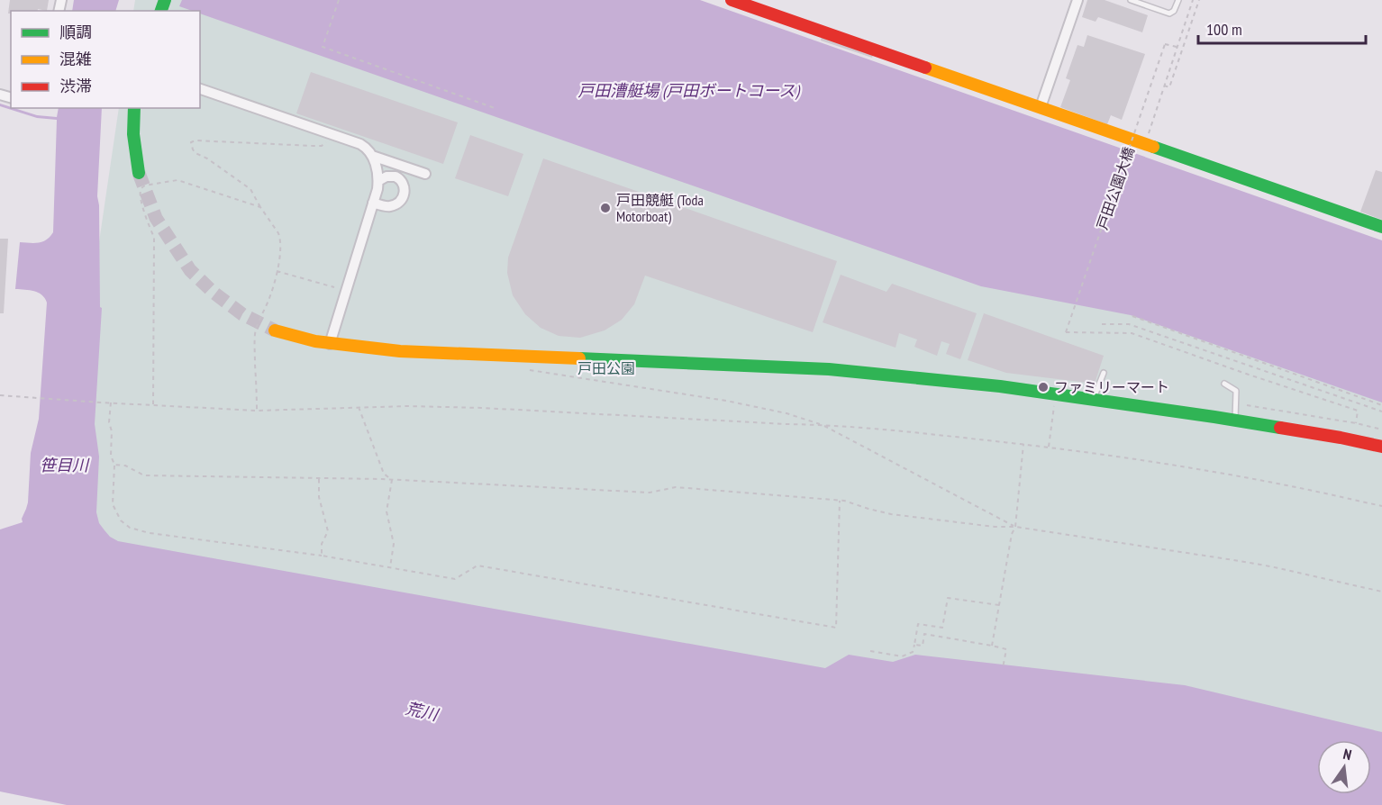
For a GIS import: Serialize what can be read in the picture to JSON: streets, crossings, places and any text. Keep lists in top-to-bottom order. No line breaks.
{"streets":{"path":["戸田公園大橋"]},"water":["戸田漕艇場 (戸田ボートコース)","笹目川","荒川"],"parks":["戸田公園"],"places":["戸田競艇 (Toda Motorboat)","ファミリーマート"],"legend":["順調","混雑","渋滞"],"scale_bar":"100 m","north":"top"}
